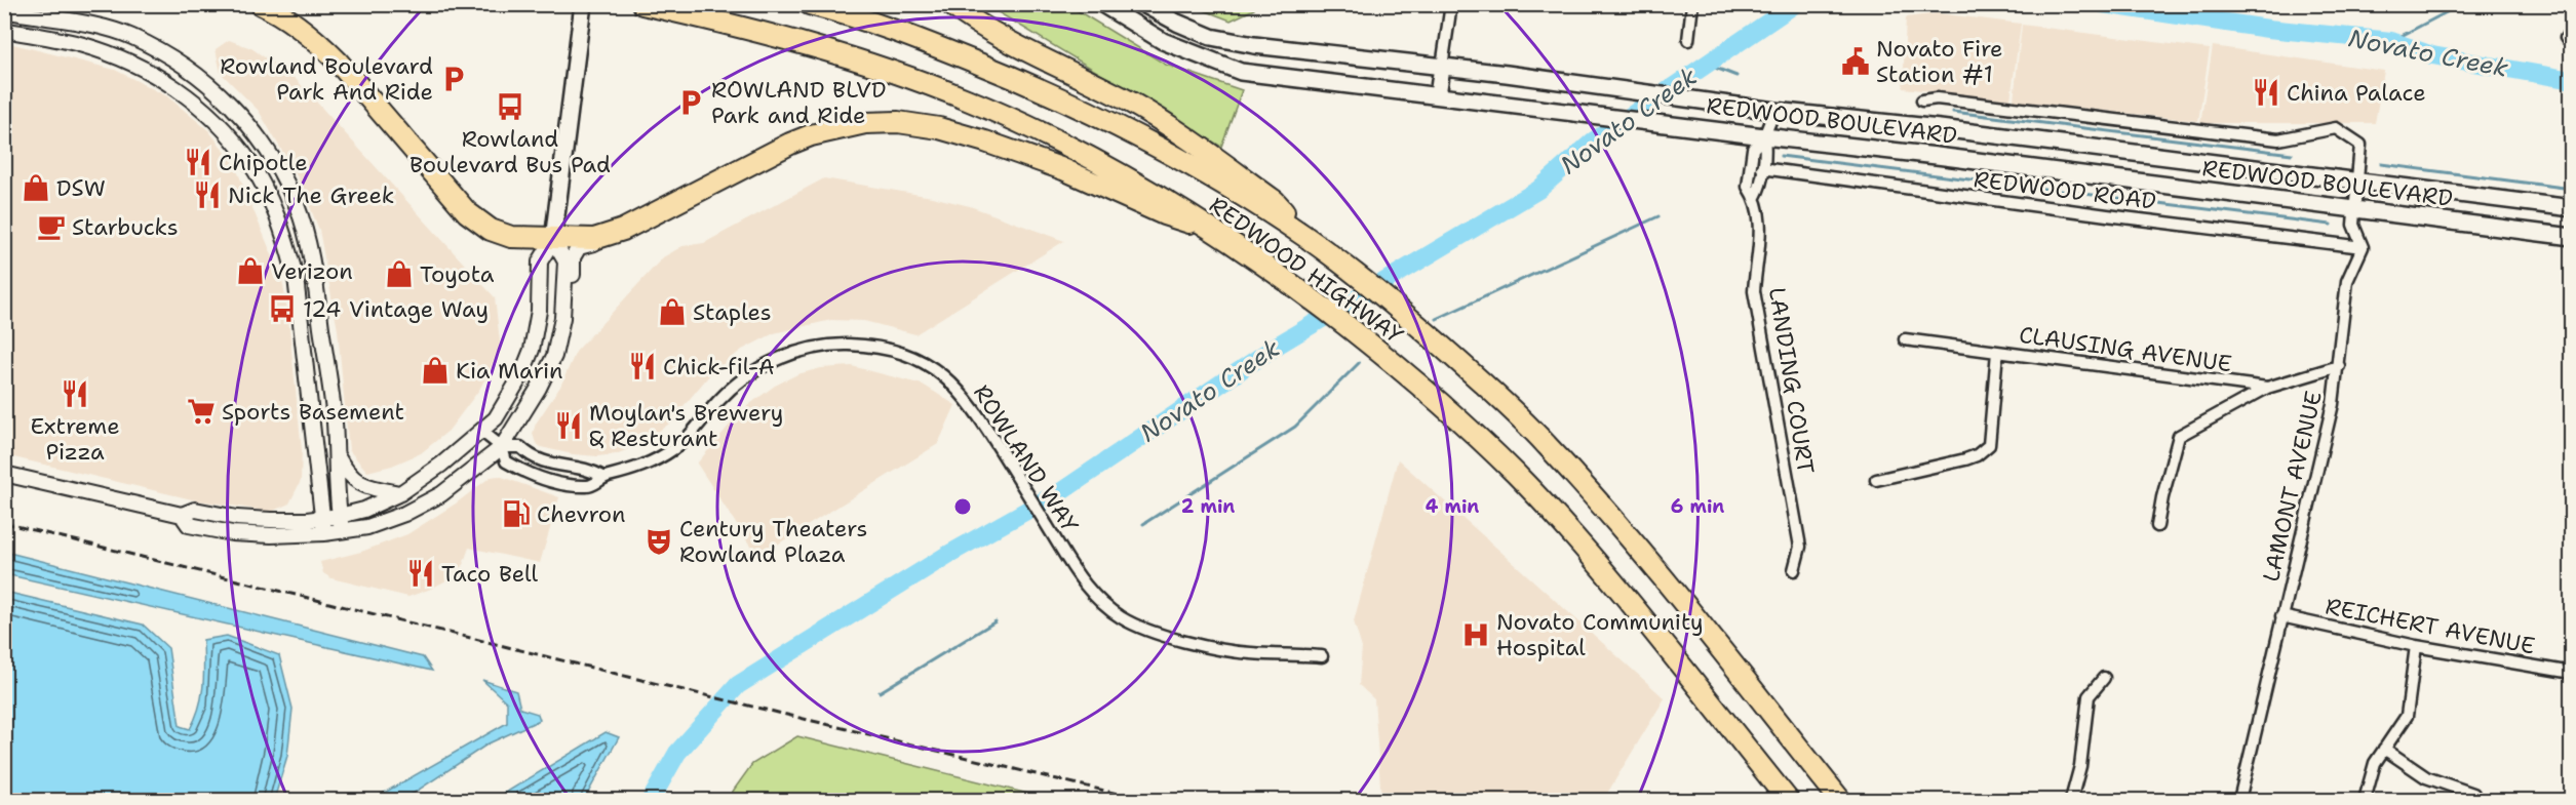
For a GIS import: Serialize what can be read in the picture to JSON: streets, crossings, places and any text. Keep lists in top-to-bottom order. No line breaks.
{"streets":{"highway":["REDWOOD HIGHWAY"],"main road":["REDWOOD BOULEVARD"],"street":["REDWOOD ROAD","CLAUSING AVENUE","LANDING COURT","ROWLAND WAY","LAMONT AVENUE","REICHERT AVENUE"]},"crossings":[["REDWOOD BOULEVARD","LANDING COURT"],["REDWOOD ROAD","LANDING COURT"],["REDWOOD ROAD","LAMONT AVENUE"],["CLAUSING AVENUE","LAMONT AVENUE"],["LAMONT AVENUE","REICHERT AVENUE"]],"water":["Novato Creek"],"places":{"public building":["Novato Fire Station #1"],"parking":["Rowland Boulevard Park And Ride","ROWLAND BLVD Park and Ride"],"restaurant":["China Palace","Chipotle","Nick The Greek","Chick-fil-A","Extreme Pizza","Moylan's Brewery & Resturant","Taco Bell"],"bus stop":["Rowland Boulevard Bus Pad","124 Vintage Way"],"shop":["DSW","Verizon","Toyota","Staples","Kia Marin"],"cafe":["Starbucks"],"supermarket":["Sports Basement"],"fuel station":["Chevron"],"theatre":["Century Theaters Rowland Plaza"],"hospital":["Novato Community Hospital"]},"rings":["2 min","4 min","6 min"]}
